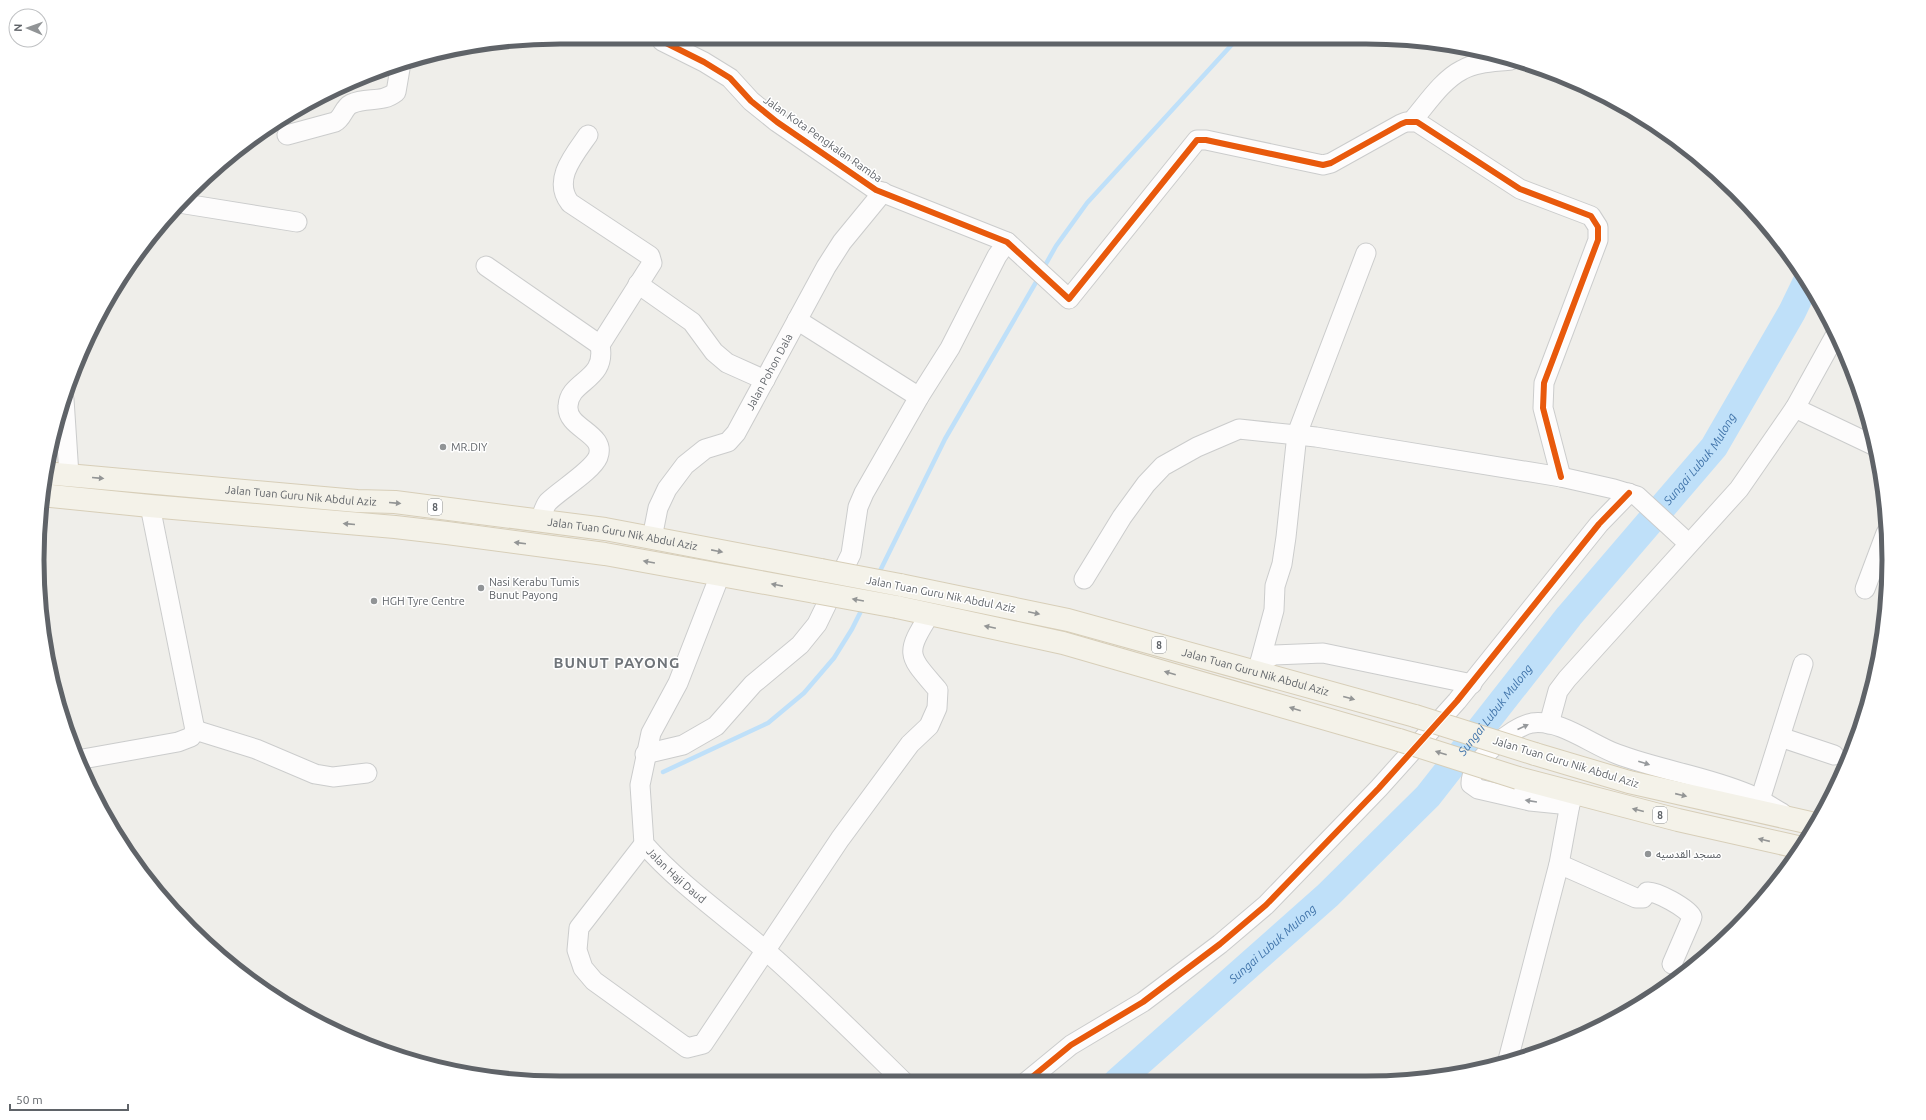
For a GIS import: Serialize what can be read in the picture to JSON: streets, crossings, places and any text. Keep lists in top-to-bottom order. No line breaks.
{"streets":{"main road":["Jalan Tuan Guru Nik Abdul Aziz","8"],"street":["Jalan Kota Pengkalan Ramba","Jalan Pohon Dala","Jalan Haji Daud"]},"crossings":[["Jalan Kota Pengkalan Ramba","Jalan Pohon Dala"],["Jalan Pohon Dala","Jalan Tuan Guru Nik Abdul Aziz"],["Jalan Tuan Guru Nik Abdul Aziz","Jalan Haji Daud"]],"districts":["BUNUT PAYONG"],"water":["Sungai Lubuk Mulong"],"places":["MR.DIY","Nasi Kerabu Tumis Bunut Payong","HGH Tyre Centre","مسجد القدسيه"],"scale_bar":"50 m","north":"left"}
